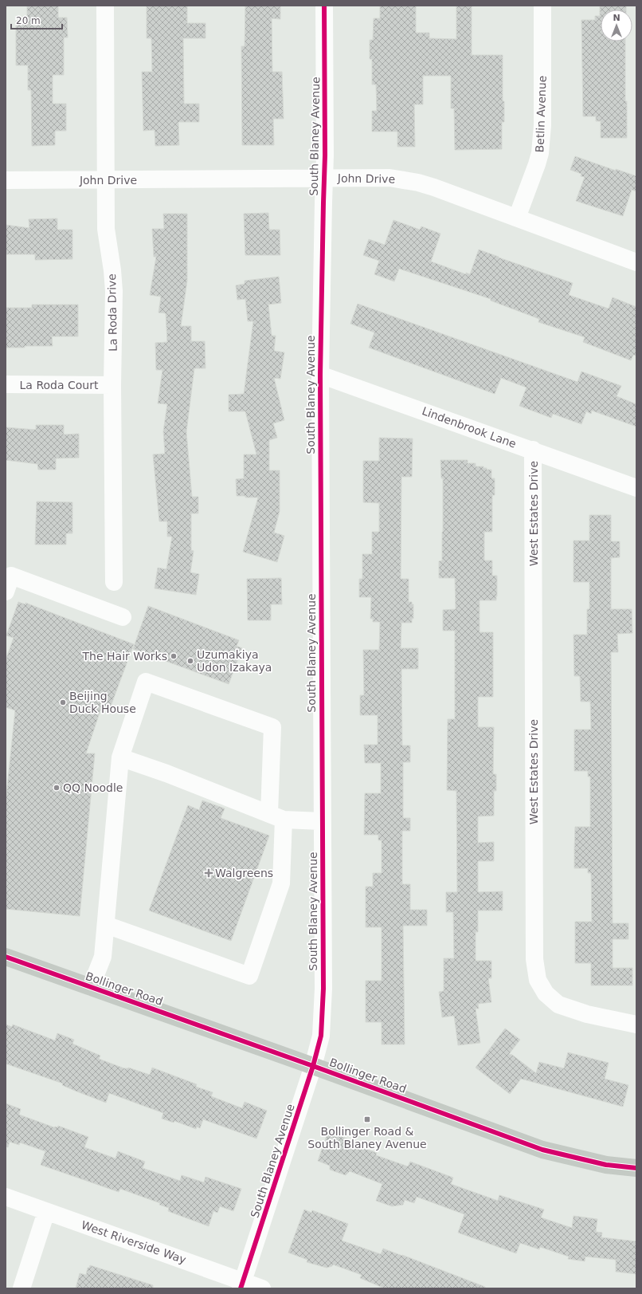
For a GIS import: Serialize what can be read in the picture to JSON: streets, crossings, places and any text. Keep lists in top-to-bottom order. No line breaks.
{"streets":{"main road":["Bollinger Road"],"street":["Betlin Avenue","South Blaney Avenue","John Drive","La Roda Drive","La Roda Court","Lindenbrook Lane","West Estates Drive","West Riverside Way"]},"crossings":[["Betlin Avenue","John Drive"],["South Blaney Avenue","John Drive"],["South Blaney Avenue","Lindenbrook Lane"],["South Blaney Avenue","Bollinger Road"],["South Blaney Avenue","West Riverside Way"],["John Drive","La Roda Drive"],["La Roda Drive","La Roda Court"],["Lindenbrook Lane","West Estates Drive"]],"places":{"other":["The Hair Works","Uzumakiya Udon Izakaya","Beijing Duck House","QQ Noodle"],"health":["Walgreens"],"transit":["Bollinger Road & South Blaney Avenue"]},"scale_bar":"20 m","north":"top"}
